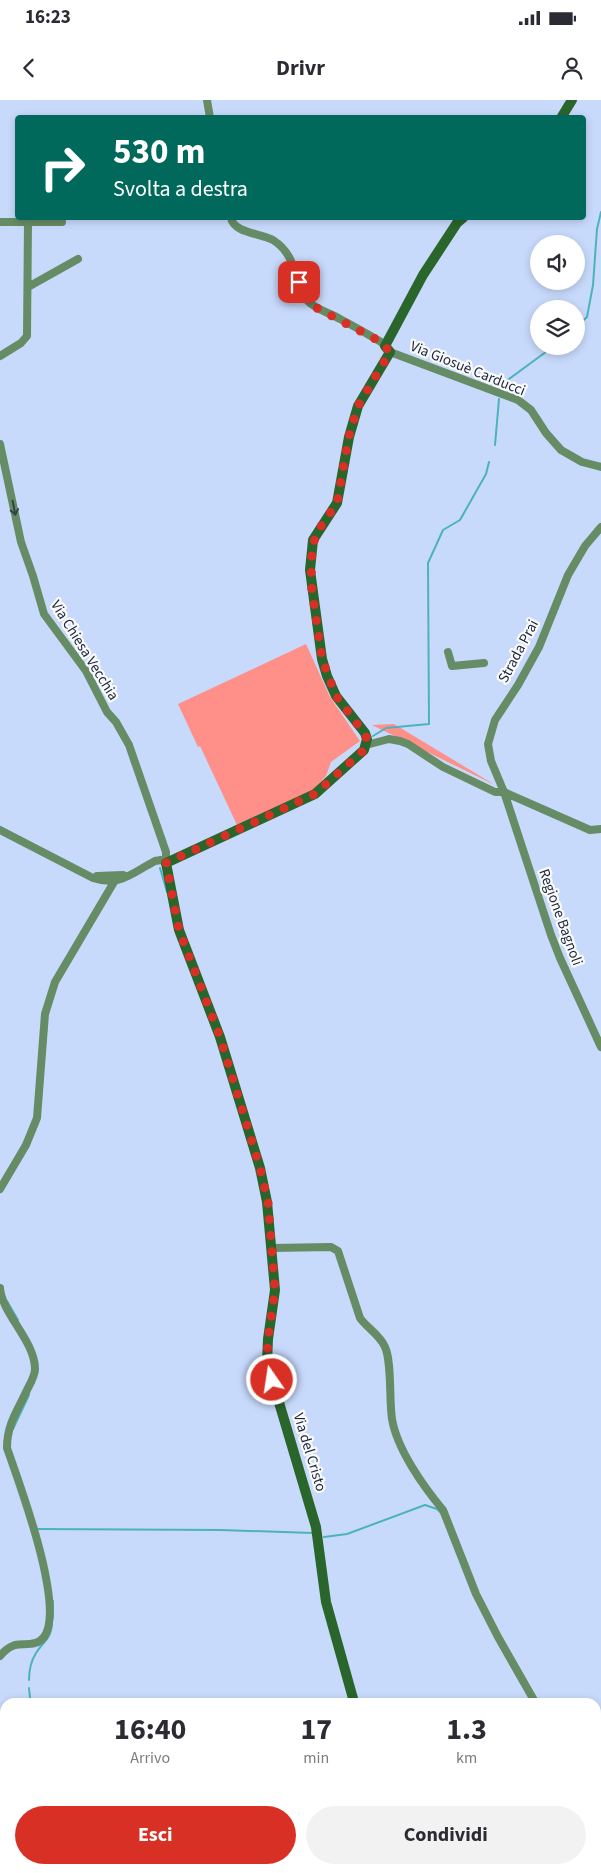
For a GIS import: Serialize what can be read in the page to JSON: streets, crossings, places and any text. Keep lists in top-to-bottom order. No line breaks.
{"streets":{"street":["Via Giosuè Carducci","Via Chiesa Vecchia","Strada Prai","Regione Bagnoli","Via del Cristo"]},"crossings":[["Via Chiesa Vecchia","Via del Cristo"],["Strada Prai","Regione Bagnoli"]],"one_way":["Via Chiesa Vecchia"],"page":{"status":"16:23","header":"Drivr","turn":["530 m","Svolta a destra"],"eta":["16:40","Arrivo","17","min","1.3","km"],"buttons":["Esci","Condividi"]}}
